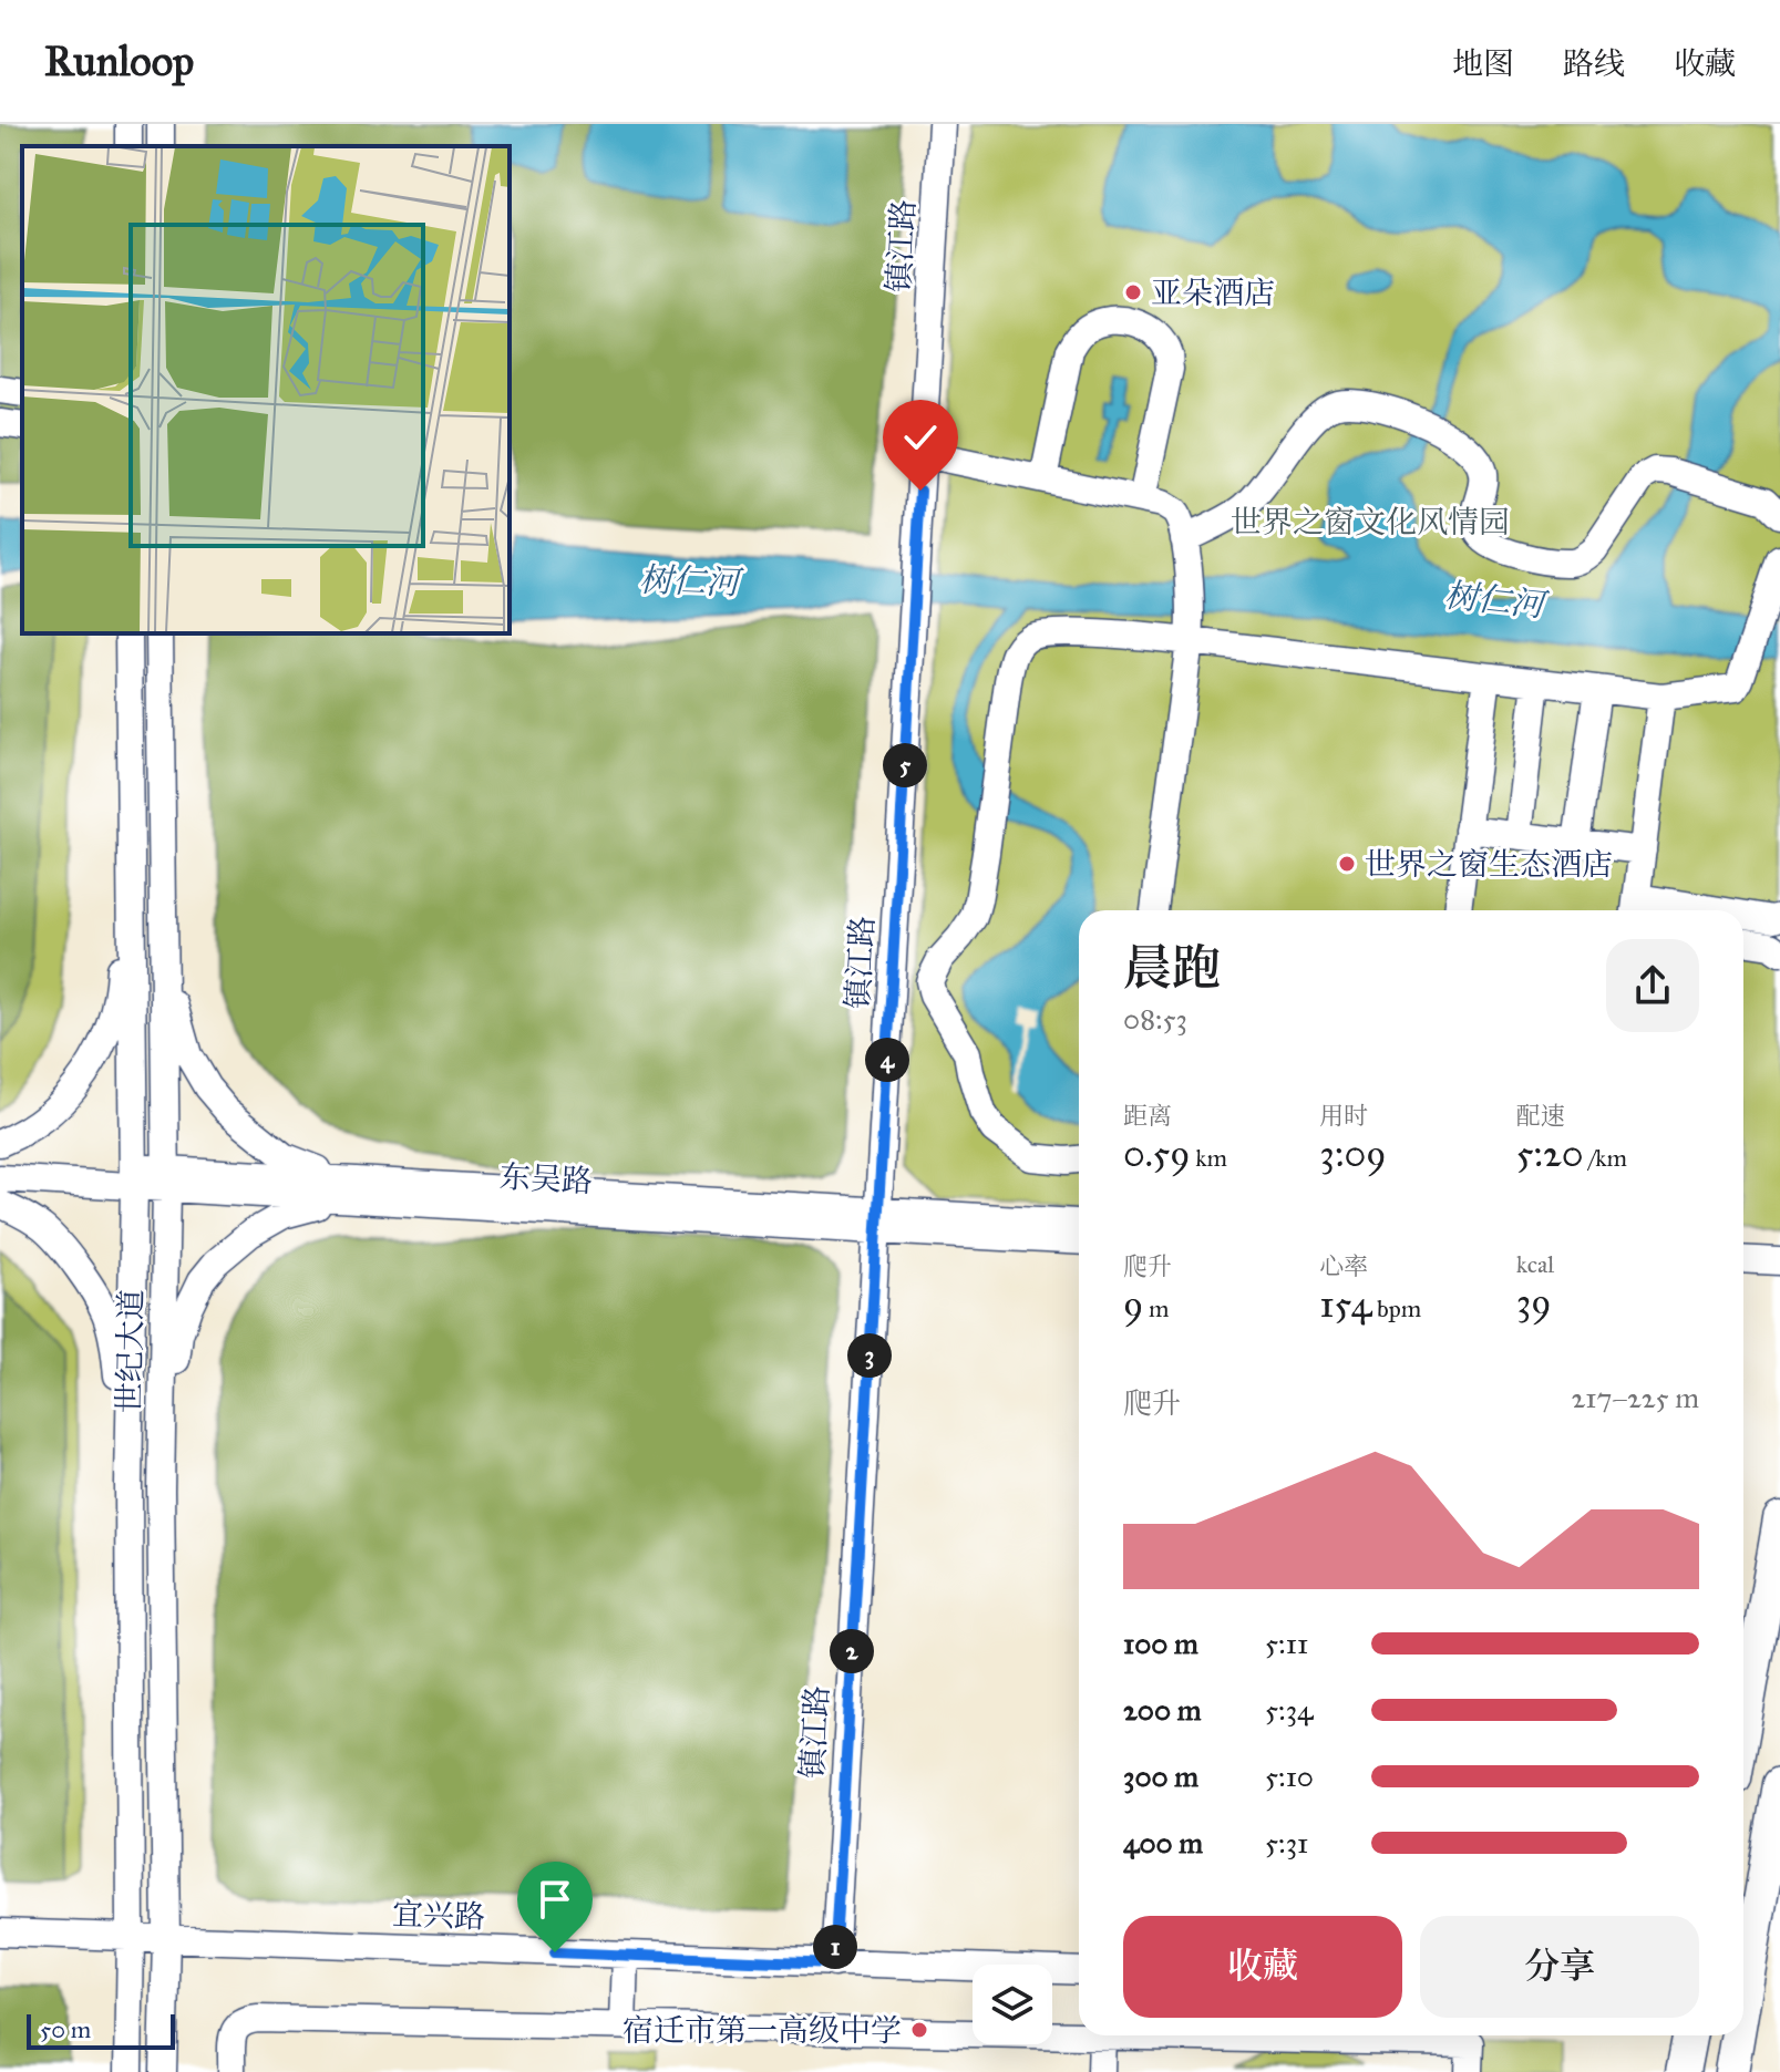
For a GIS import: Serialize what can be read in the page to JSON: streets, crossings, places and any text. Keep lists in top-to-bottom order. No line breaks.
{"streets":{"street":["镇江路","东吴路","世纪大道","宜兴路"]},"crossings":[["镇江路","东吴路"],["镇江路","宜兴路"],["东吴路","世纪大道"],["世纪大道","宜兴路"]],"water":["树仁河"],"parks":["世界之窗文化风情园"],"places":["亚朵酒店","世界之窗生态酒店","宿迁市第一高级中学"],"scale_bar":"50 m","page":{"header":"Runloop","nav":["地图","路线","收藏"],"pins":["5","4","3","2","1"],"heading":["晨跑","08:53"],"stats":[["距离","0.59 km"],["用时","3:09"],["配速","5:20 /km"],["爬升","9 m"],["心率","154 bpm"],["kcal","39"]],"chart":["爬升","217–225 m"],"list":[{"name":"100 m","note":"5:11"},{"name":"200 m","note":"5:34"},{"name":"300 m","note":"5:10"},{"name":"400 m","note":"5:31"}],"buttons":["收藏","分享"],"scale":"50 m"}}
